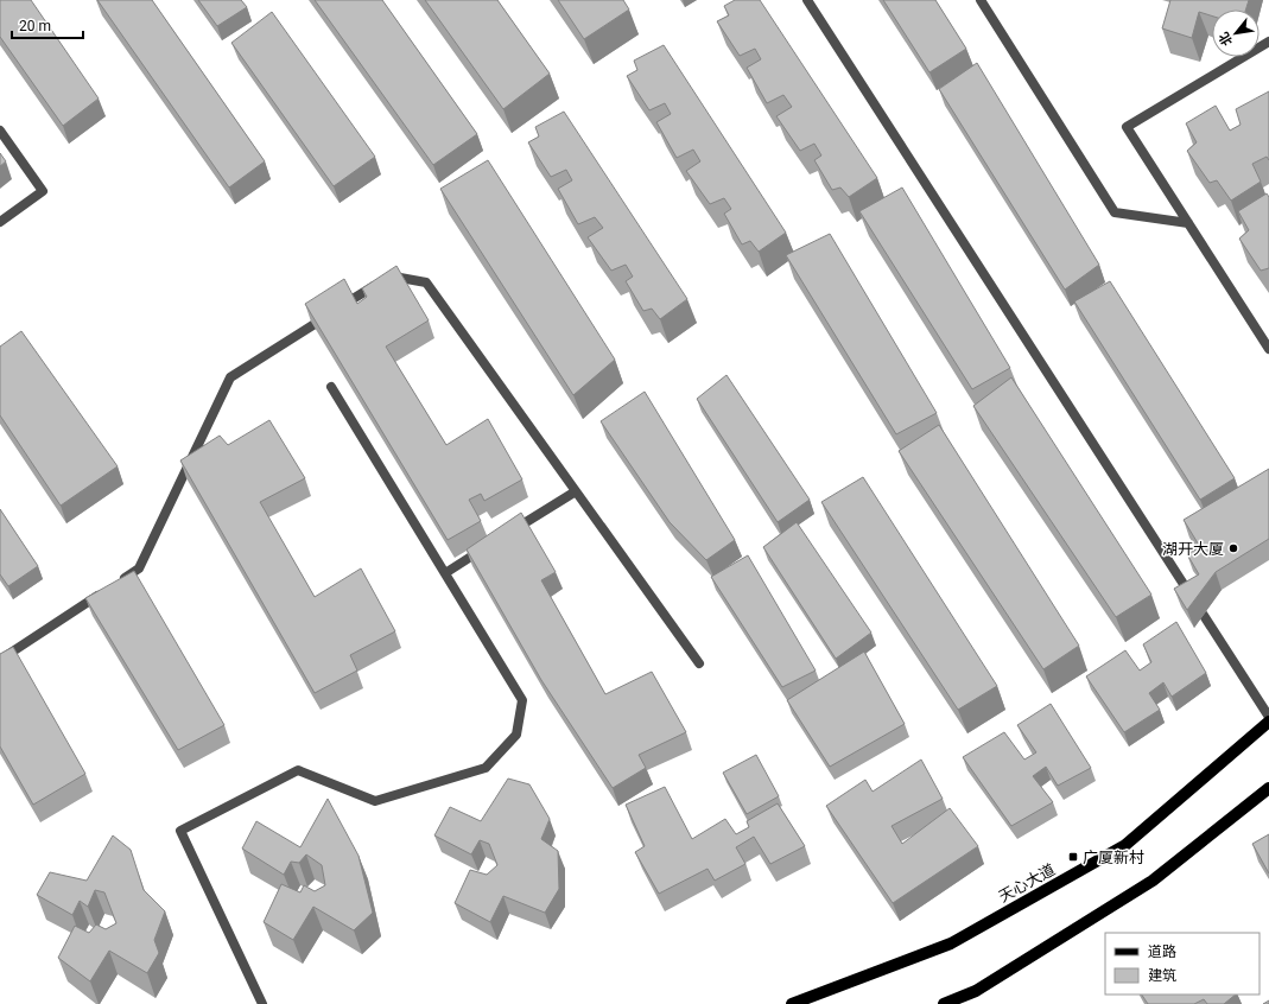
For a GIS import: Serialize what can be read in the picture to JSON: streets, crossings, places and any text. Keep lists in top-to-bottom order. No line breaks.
{"streets":{"main road":["天心大道"]},"places":{"other":["湖开大厦"],"transit":["广厦新村"]},"legend":["道路","建筑"],"scale_bar":"20 m","north":"bottom left"}
